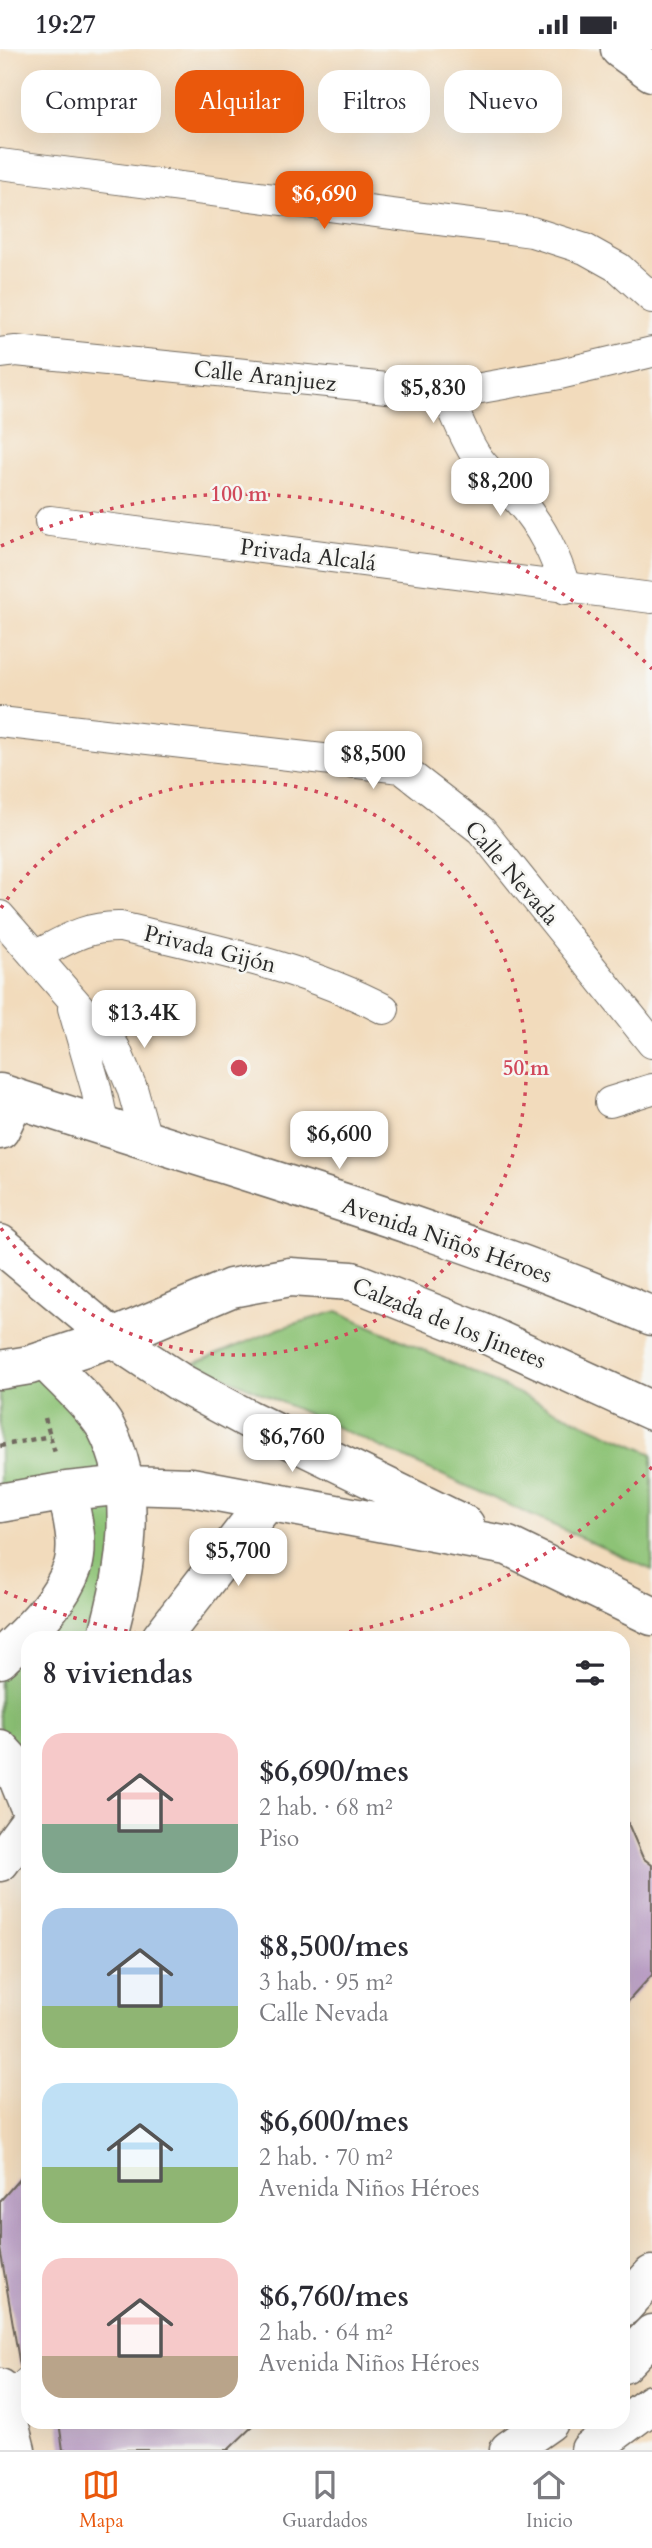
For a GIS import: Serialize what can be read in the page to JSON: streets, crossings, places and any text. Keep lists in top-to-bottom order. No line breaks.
{"streets":{"main road":["Avenida Niños Héroes","Calzada de los Jinetes"],"street":["Calle Aranjuez","Privada Alcalá","Calle Nevada","Privada Gijón"]},"page":{"status":"19:27","chip":["Comprar","Alquilar","Filtros","Nuevo"],"price":["$6,690","$5,830","$8,200","$8,500","$13.4K","$6,600","$6,760","$5,700"],"heading":"8 viviendas","list":[{"name":"$6,690/mes","note":"2 hab. · 68 m² · Piso"},{"name":"$8,500/mes","note":"3 hab. · 95 m² · Calle Nevada"},{"name":"$6,600/mes","note":"2 hab. · 70 m² · Avenida Niños Héroes"},{"name":"$6,760/mes","note":"2 hab. · 64 m² · Avenida Niños Héroes"}],"tabs":["Mapa","Guardados","Inicio"]},"rings":["100 m","50 m"]}
